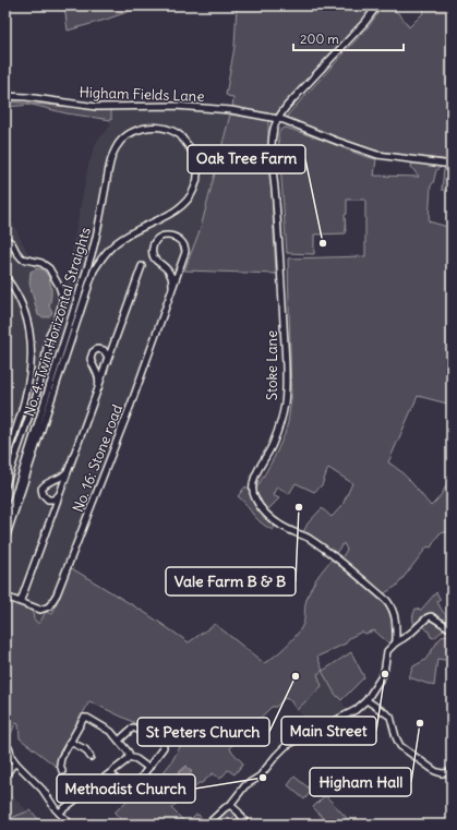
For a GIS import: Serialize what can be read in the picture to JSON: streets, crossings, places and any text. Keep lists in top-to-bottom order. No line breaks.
{"streets":{"street":["Higham Fields Lane","No. 4: Twin Horizontal Straights","Stoke Lane","No. 16: Stone road"]},"crossings":[["Higham Fields Lane","Stoke Lane"]],"places":["Oak Tree Farm","Vale Farm B & B","Main Street","St Peters Church","Higham Hall","Methodist Church"],"scale_bar":"200 m"}
